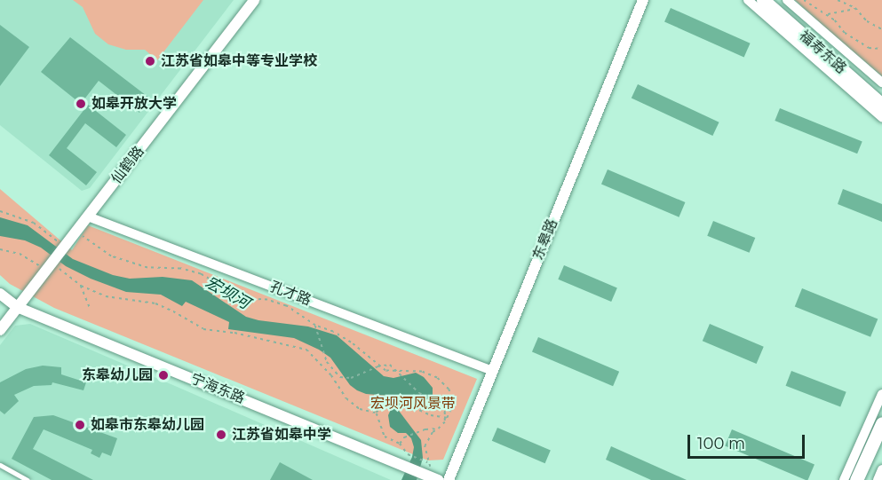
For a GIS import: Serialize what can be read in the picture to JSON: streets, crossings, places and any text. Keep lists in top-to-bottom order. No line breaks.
{"streets":{"main road":["福寿东路"],"street":["仙鹤路","东皋路","孔才路","宁海东路"]},"crossings":[["仙鹤路","孔才路"],["仙鹤路","宁海东路"],["东皋路","孔才路"]],"water":["宏坝河"],"parks":["宏坝河风景带"],"places":["江苏省如皋中等专业学校","如皋开放大学","东皋幼儿园","如皋市东皋幼儿园","江苏省如皋中学"],"scale_bar":"100 m"}
